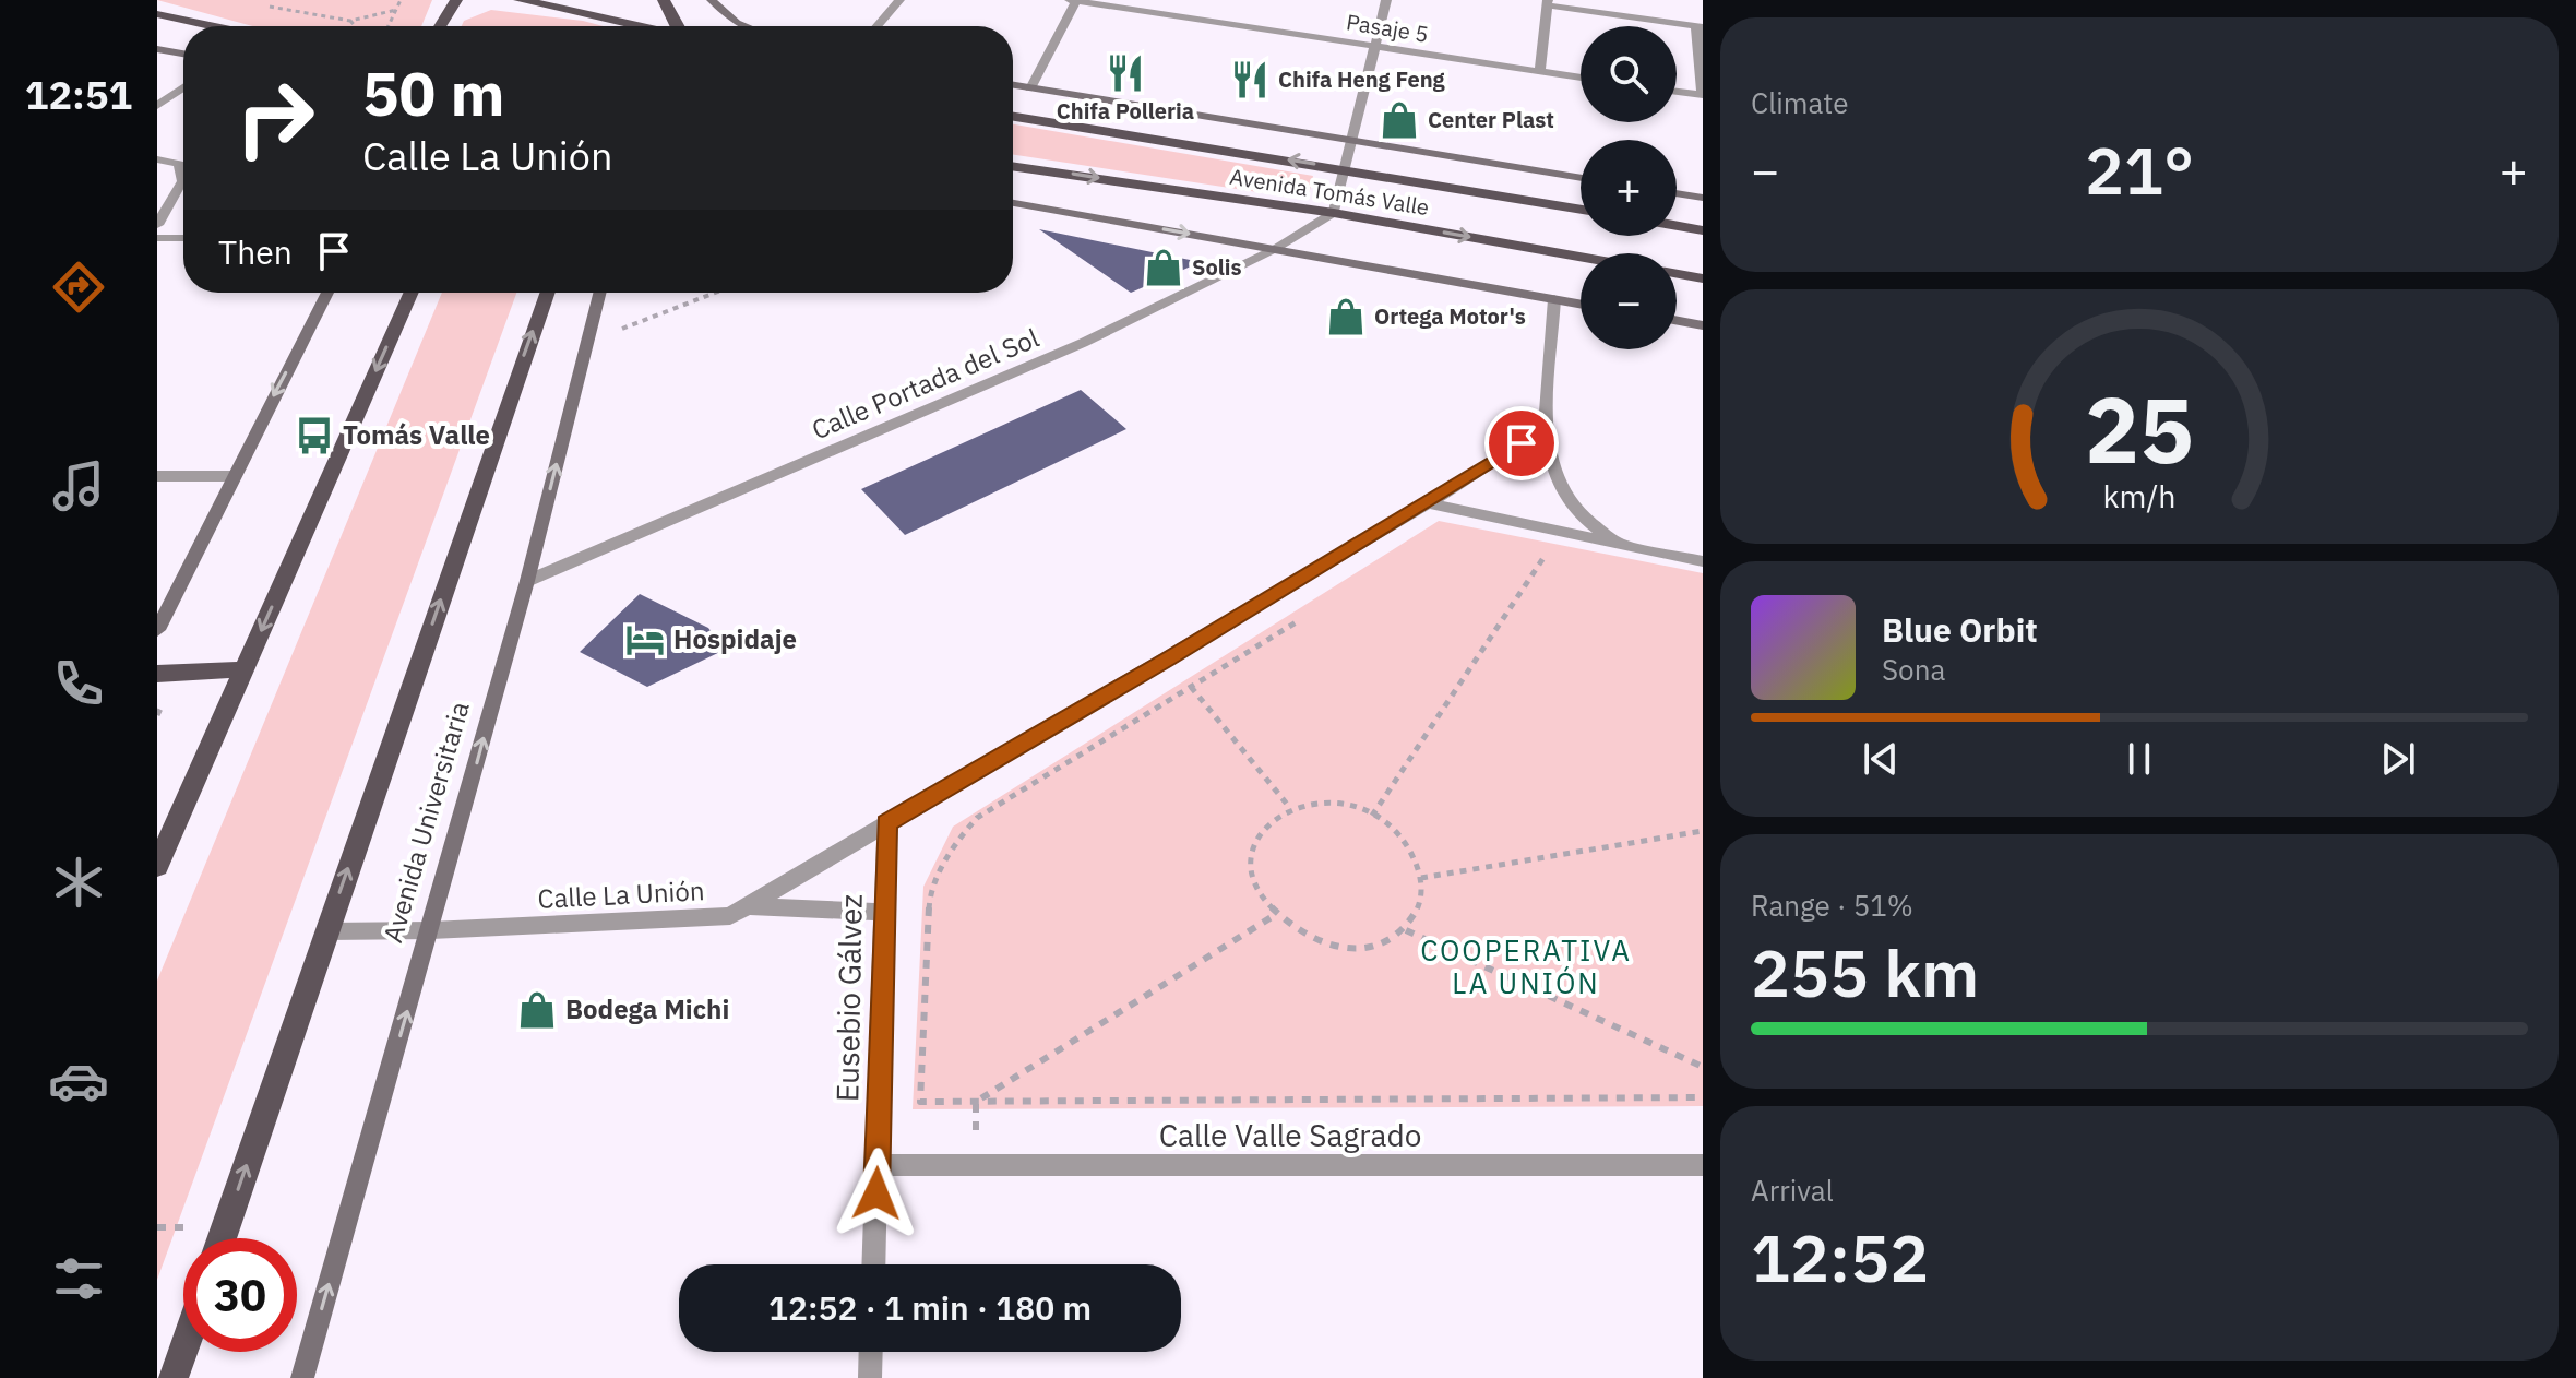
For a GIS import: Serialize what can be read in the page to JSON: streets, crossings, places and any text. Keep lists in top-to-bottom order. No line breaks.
{"streets":{"main road":["Avenida Tomás Valle","Avenida Universitaria"],"street":["Pasaje 5","Calle Portada del Sol","Calle La Unión","Eusebio Gálvez","Calle Valle Sagrado"]},"crossings":[["Avenida Tomás Valle","Calle Portada del Sol"],["Calle Portada del Sol","Avenida Universitaria"],["Avenida Universitaria","Calle La Unión"],["Calle La Unión","Eusebio Gálvez"],["Eusebio Gálvez","Calle Valle Sagrado"]],"districts":["COOPERATIVA LA UNIÓN"],"places":{"restaurant":["Chifa Polleria","Chifa Heng Feng"],"shop":["Center Plast","Solis","Ortega Motor's","Bodega Michi"],"bus stop":["Tomás Valle"],"hotel":["Hospidaje"]},"page":{"tabs":"12:51","tile":["Climate",["Range · 51%","255 km"],["Arrival","12:52"]],"map_buttons":["+","−"],"turn":["50 m","Calle La Unión"],"heat":["−","21°","+"],"then":"Then","song":["Blue Orbit","Sona"],"limit":"30","trip":"12:52 · 1 min · 180 m","gauge":["25","km/h"]}}
